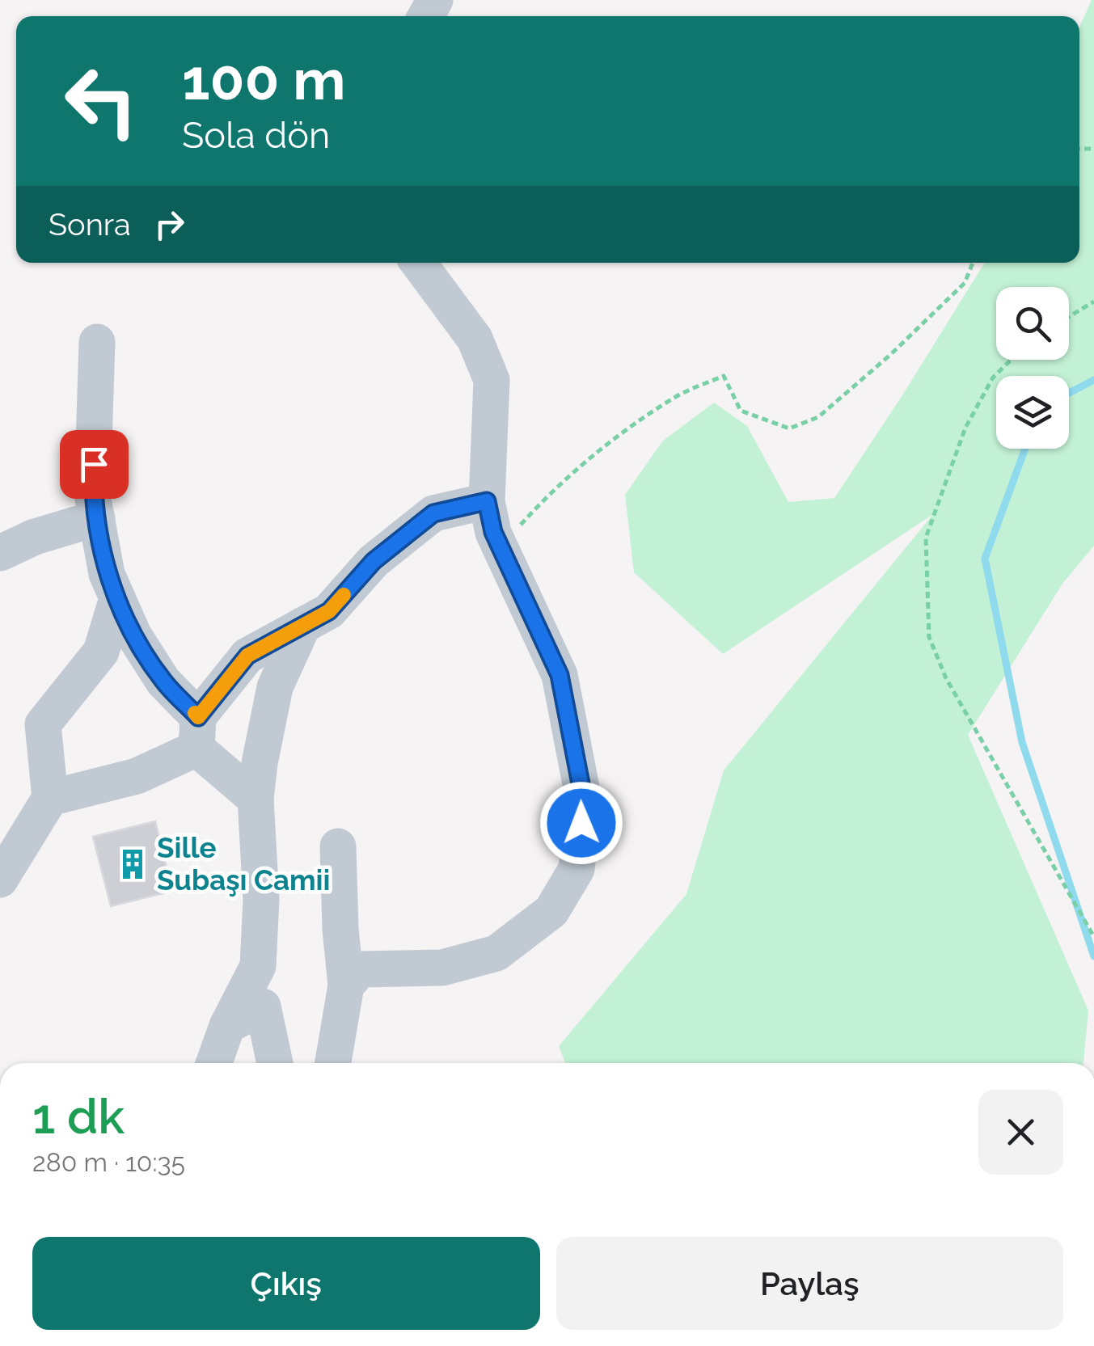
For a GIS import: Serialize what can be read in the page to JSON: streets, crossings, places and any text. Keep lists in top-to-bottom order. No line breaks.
{"places":{"building":["Sille Subaşı Camii"]},"page":{"turn":["100 m","Sola dön"],"then":"Sonra","heading":["1 dk","280 m · 10:35"],"buttons":["Çıkış","Paylaş"]}}
